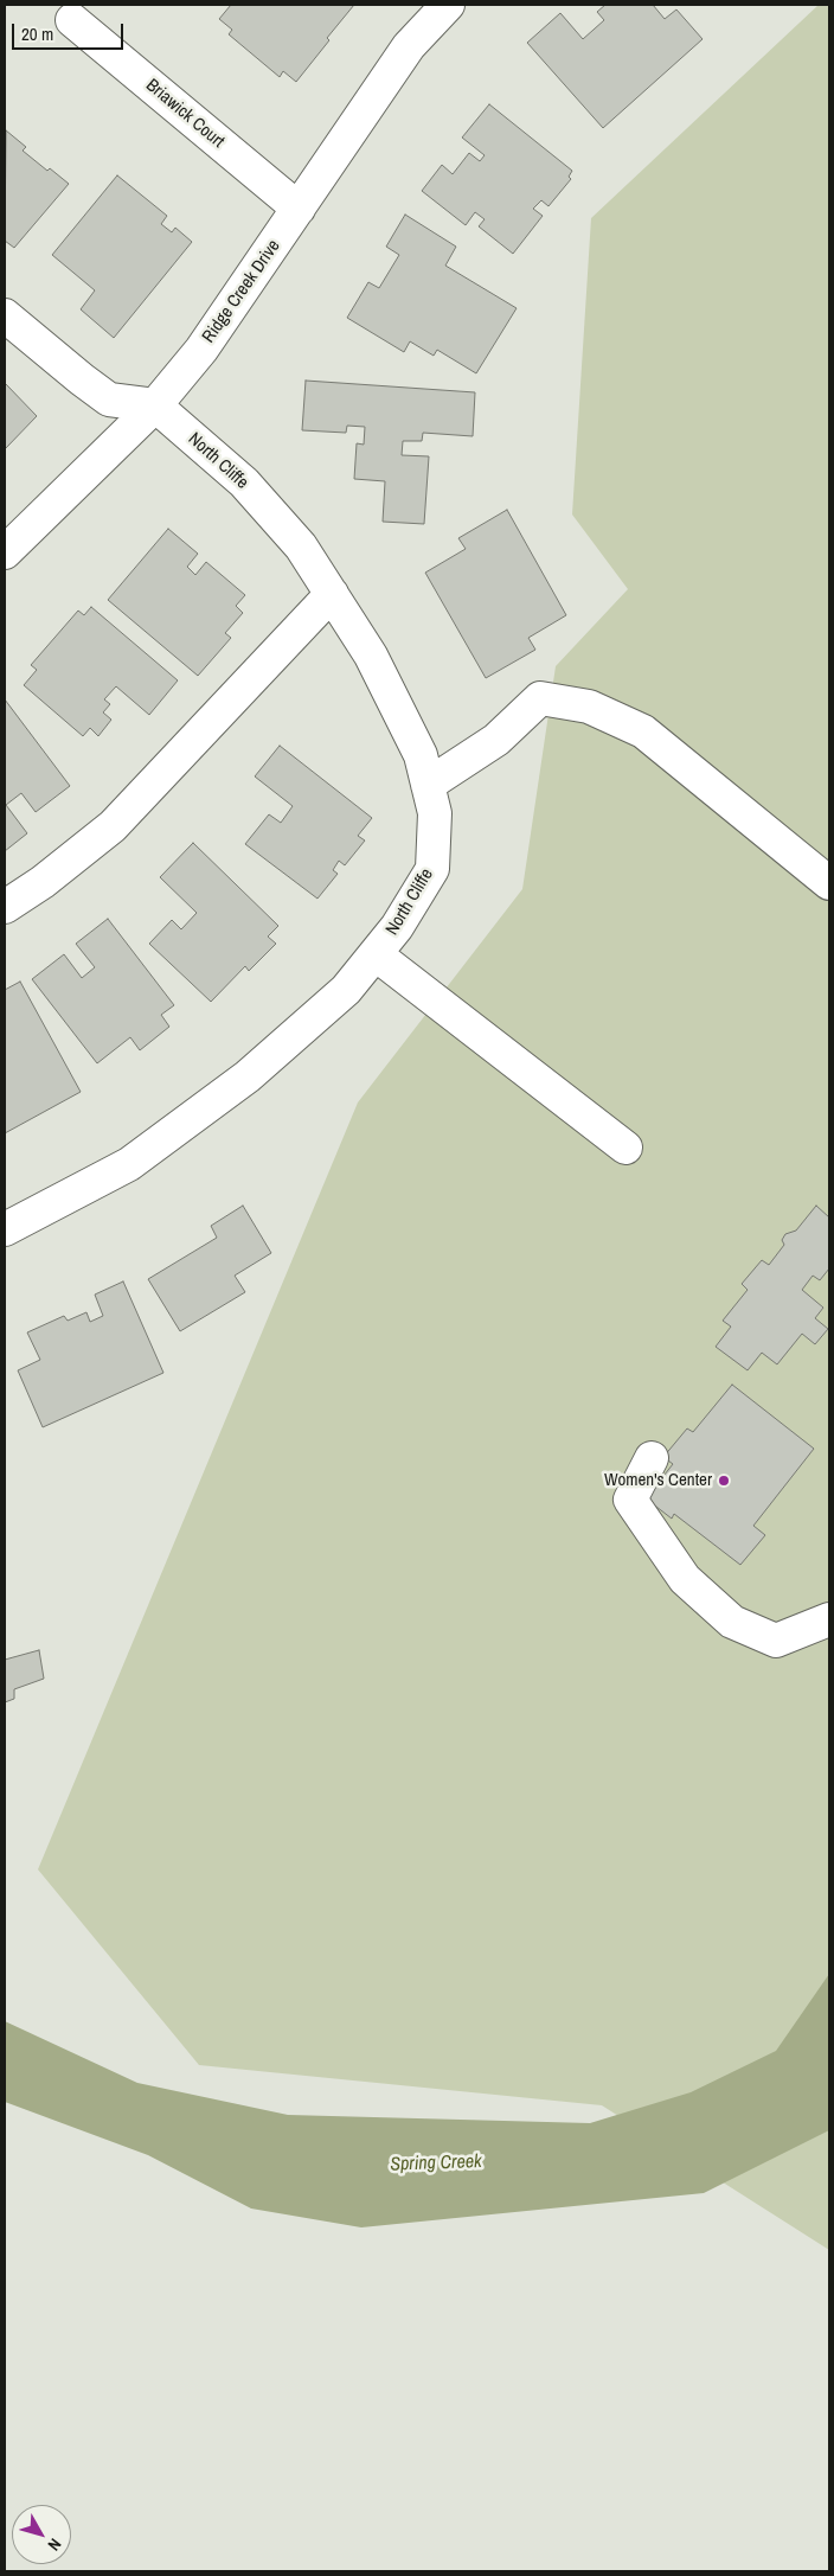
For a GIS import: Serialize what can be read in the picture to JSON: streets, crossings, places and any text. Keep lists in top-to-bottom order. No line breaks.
{"streets":{"street":["Briawick Court","Ridge Creek Drive","North Cliffe"]},"crossings":[["Briawick Court","Ridge Creek Drive"],["Ridge Creek Drive","North Cliffe"]],"water":["Spring Creek"],"places":["Women's Center"],"scale_bar":"20 m","north":"bottom right"}
